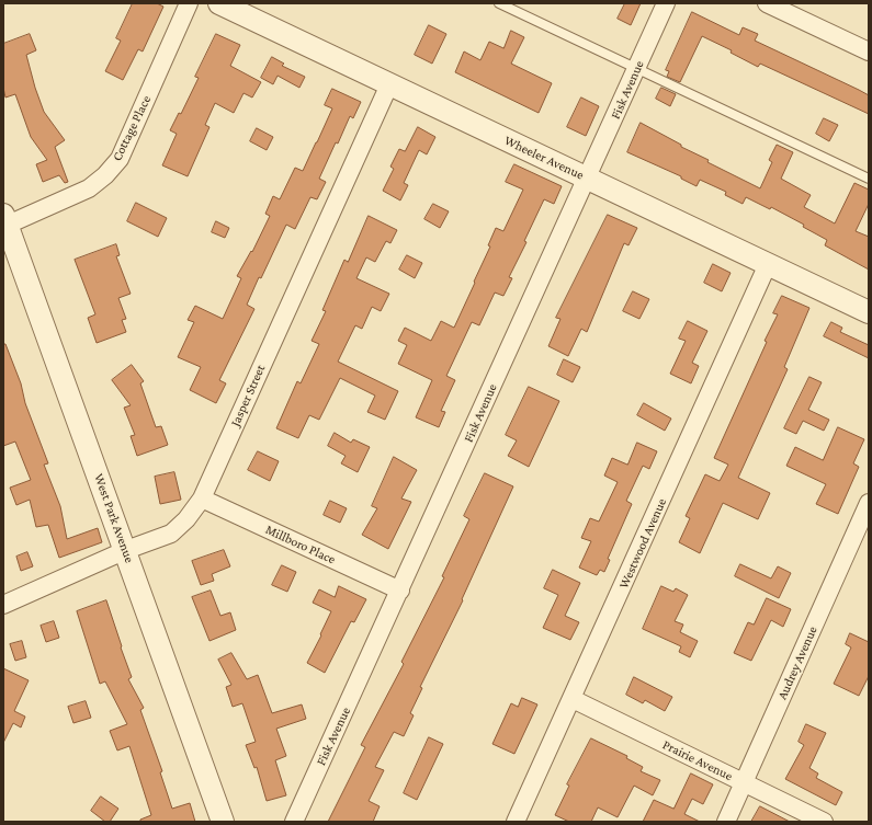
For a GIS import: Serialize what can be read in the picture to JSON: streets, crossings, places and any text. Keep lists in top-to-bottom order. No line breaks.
{"streets":{"street":["Fisk Avenue","Cottage Place","Wheeler Avenue","Jasper Street","West Park Avenue","Westwood Avenue","Millboro Place","Audrey Avenue","Prairie Avenue"]},"crossings":[["Fisk Avenue","Wheeler Avenue"],["Fisk Avenue","Millboro Place"],["Cottage Place","West Park Avenue"],["Wheeler Avenue","Jasper Street"],["Wheeler Avenue","Westwood Avenue"],["Jasper Street","West Park Avenue"],["Jasper Street","Millboro Place"],["Westwood Avenue","Prairie Avenue"],["Audrey Avenue","Prairie Avenue"]]}
